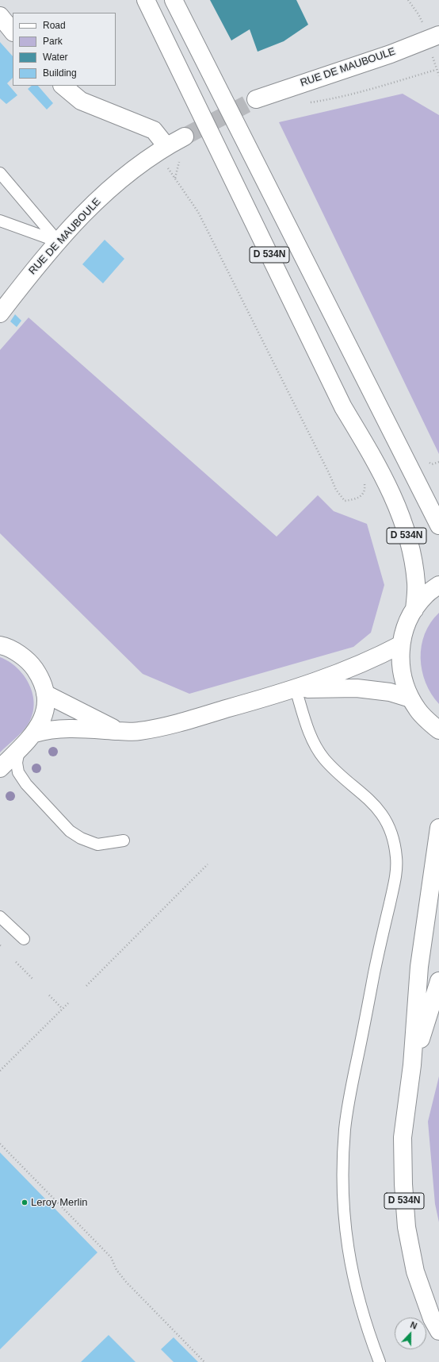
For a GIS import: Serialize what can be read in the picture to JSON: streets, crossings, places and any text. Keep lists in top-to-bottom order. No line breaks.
{"streets":{"main road":["RUE DE MAUBOULE","D 534N"]},"places":["Leroy Merlin"],"legend":["Road","Park","Water","Building"],"north":"top"}
